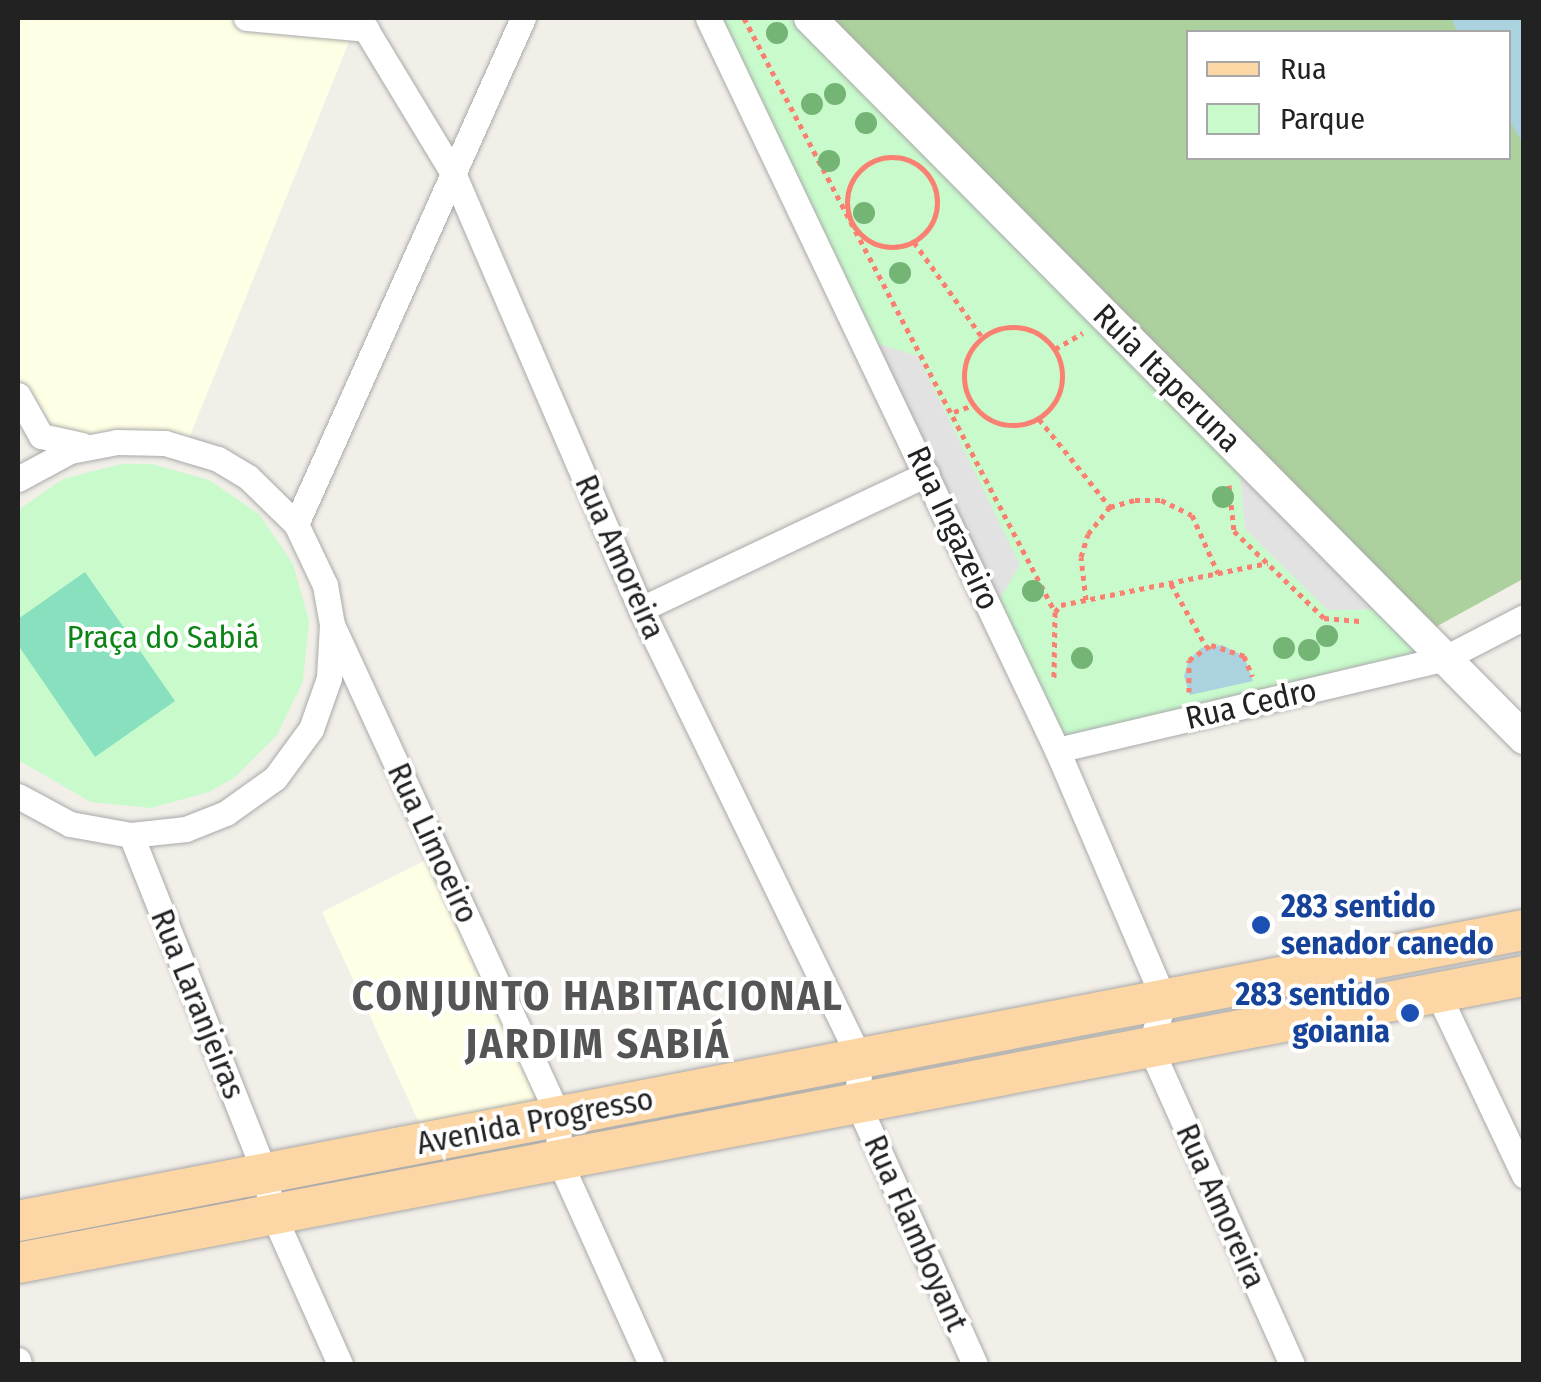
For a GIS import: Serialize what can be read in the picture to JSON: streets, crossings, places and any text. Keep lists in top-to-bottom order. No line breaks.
{"streets":{"main road":["Avenida Progresso"],"street":["Ruia Itaperuna","Rua Ingazeiro","Rua Amoreira","Rua Cedro","Rua Limoeiro","Rua Laranjeiras","Rua Flamboyant"]},"crossings":[["Ruia Itaperuna","Rua Cedro"],["Rua Ingazeiro","Rua Cedro"],["Rua Ingazeiro","Avenida Progresso"],["Rua Amoreira","Avenida Progresso"],["Rua Amoreira","Rua Flamboyant"],["Rua Limoeiro","Avenida Progresso"],["Rua Laranjeiras","Avenida Progresso"],["Avenida Progresso","Rua Flamboyant"]],"districts":["CONJUNTO HABITACIONAL JARDIM SABIÁ"],"parks":["Praça do Sabiá"],"places":["283 sentido senador canedo","283 sentido goiania"],"legend":["Rua","Parque"]}
